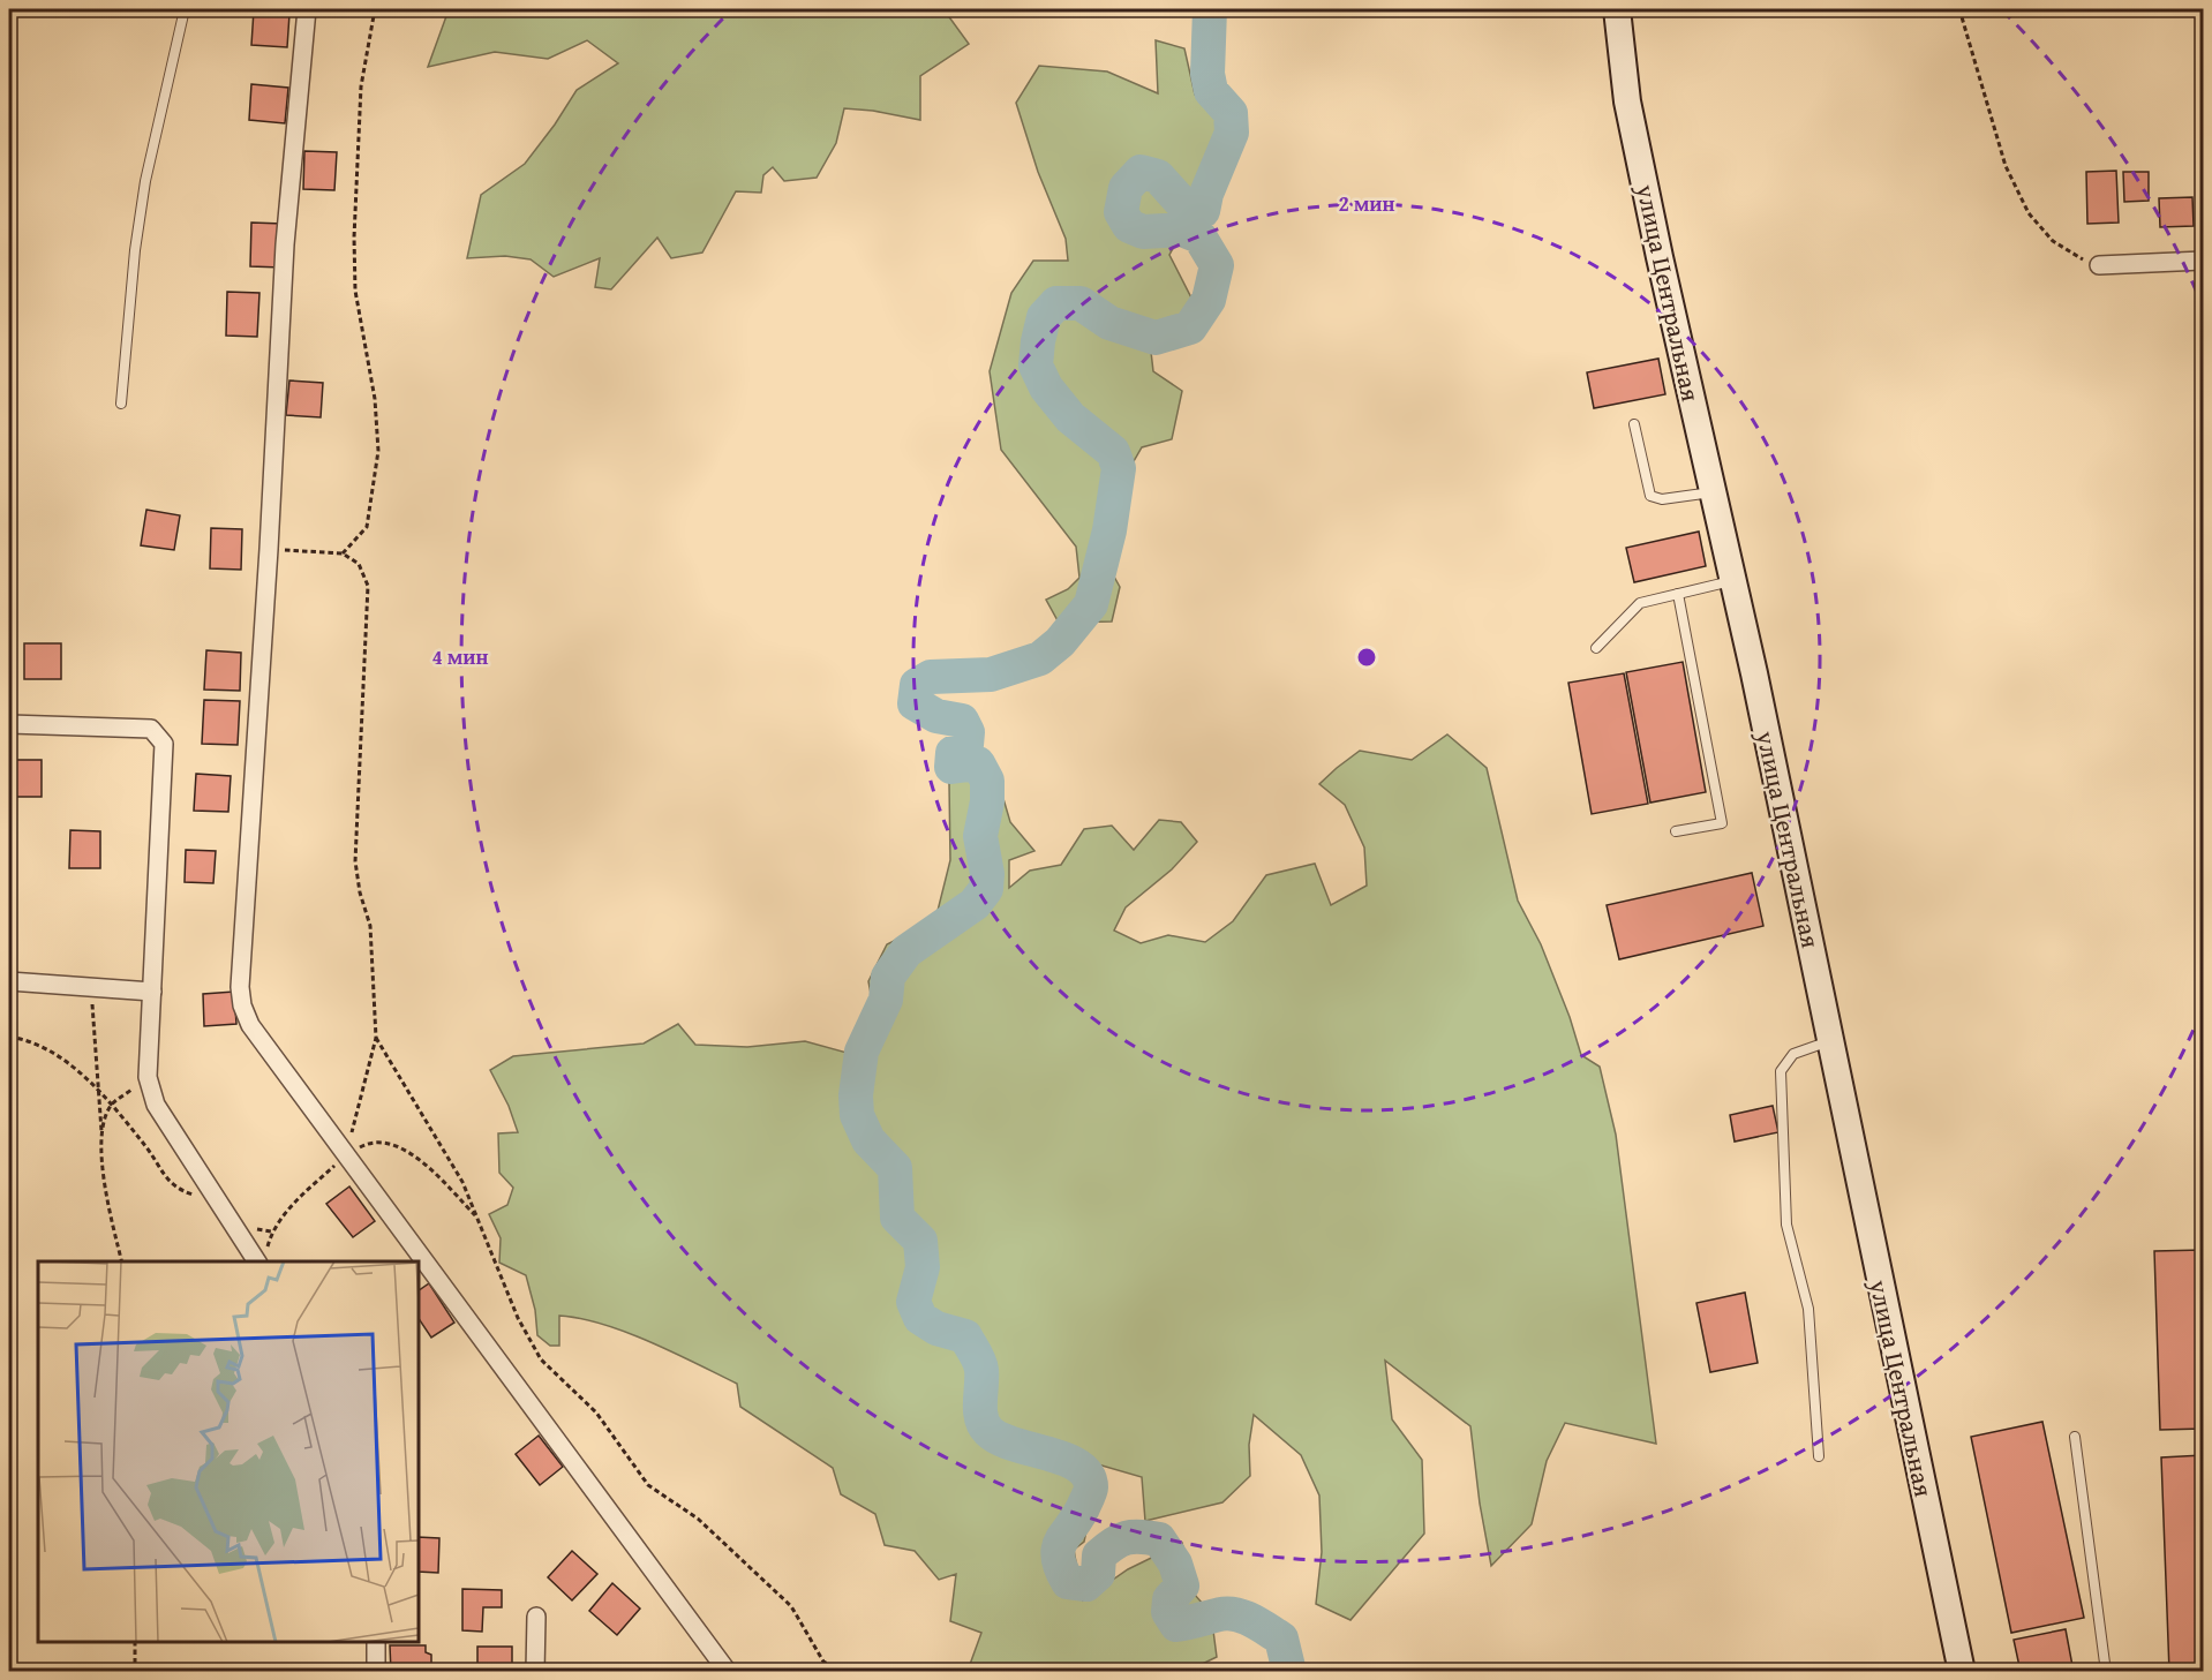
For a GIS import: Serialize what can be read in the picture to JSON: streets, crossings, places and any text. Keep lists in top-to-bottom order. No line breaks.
{"streets":{"main road":["улица Центральная"]},"rings":["2 мин","4 мин"]}
